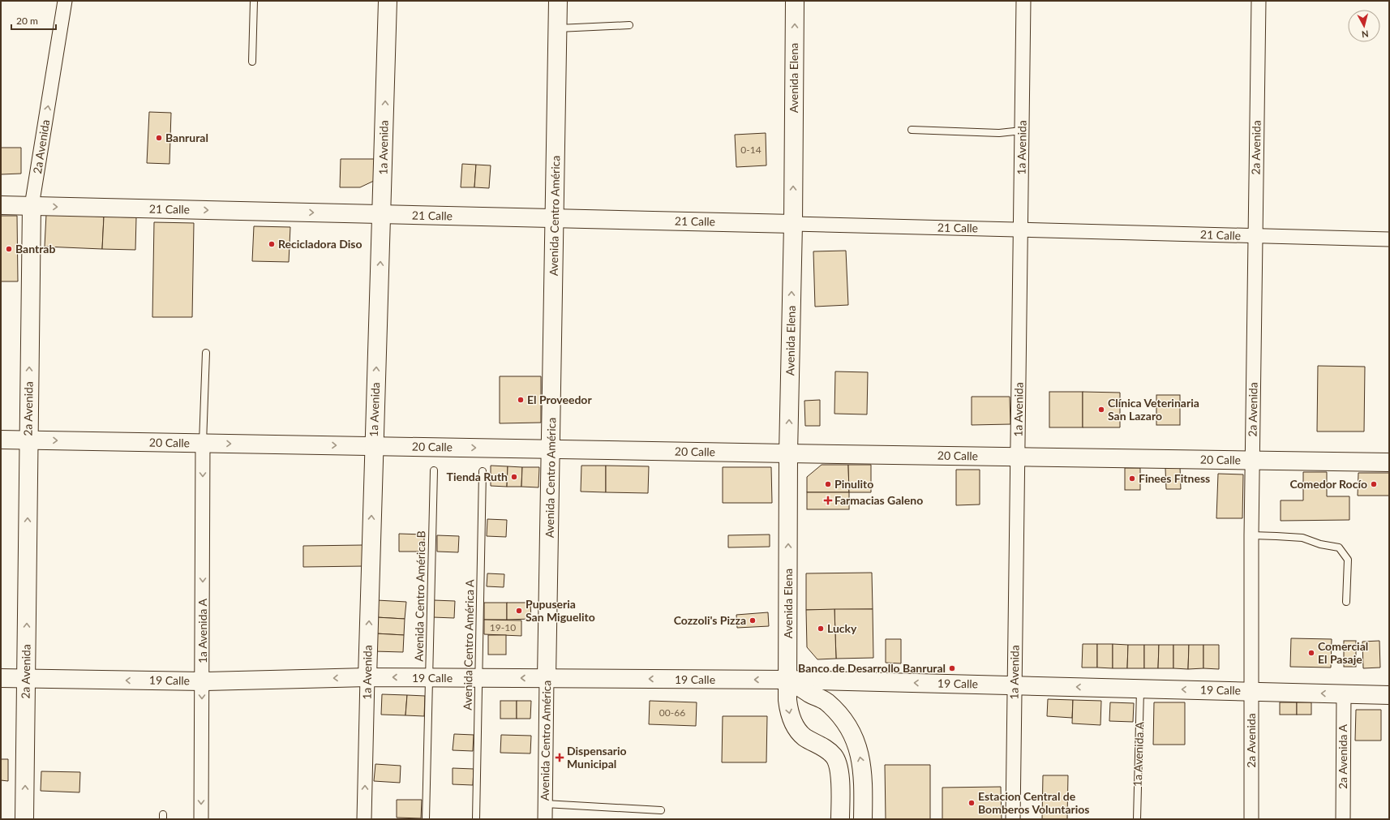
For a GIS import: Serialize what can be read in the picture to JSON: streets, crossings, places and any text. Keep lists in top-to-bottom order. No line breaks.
{"streets":{"main road":["Avenida Elena","2a Avenida","1a Avenida","21 Calle","Avenida Centro América","20 Calle","19 Calle"],"street":["1a Avenida A","2a Avenida A"],"lane":["Avenida Centro América B","Avenida Centro América A"]},"crossings":[["Avenida Elena","21 Calle"],["Avenida Elena","20 Calle"],["Avenida Elena","19 Calle"],["2a Avenida","21 Calle"],["2a Avenida","20 Calle"],["2a Avenida","19 Calle"],["1a Avenida","21 Calle"],["1a Avenida","20 Calle"],["1a Avenida","19 Calle"],["21 Calle","Avenida Centro América"],["Avenida Centro América","20 Calle"],["Avenida Centro América","19 Calle"],["20 Calle","1a Avenida A"],["Avenida Centro América B","19 Calle"],["1a Avenida A","19 Calle"],["Avenida Centro América A","19 Calle"],["19 Calle","2a Avenida A"]],"one_way":["2a Avenida","1a Avenida","20 Calle","1a Avenida A","19 Calle"],"places":{"other":["Banrural","Recicladora Diso","Bantrab","El Proveedor","Clínica Veterinaria San Lazaro","Tienda Ruth","Finees Fitness","Pinulito","Comedor Rocío","Pupuseria San Miguelito","Cozzoli's Pizza","Lucky","Comercial El Pasaje","Banco de Desarrollo Banrural","Estacion Central de Bomberos Voluntarios"],"health":["Farmacias Galeno","Dispensario Municipal"]},"house_numbers":["0-14","19-10","00-66"],"scale_bar":"20 m","north":"bottom"}
